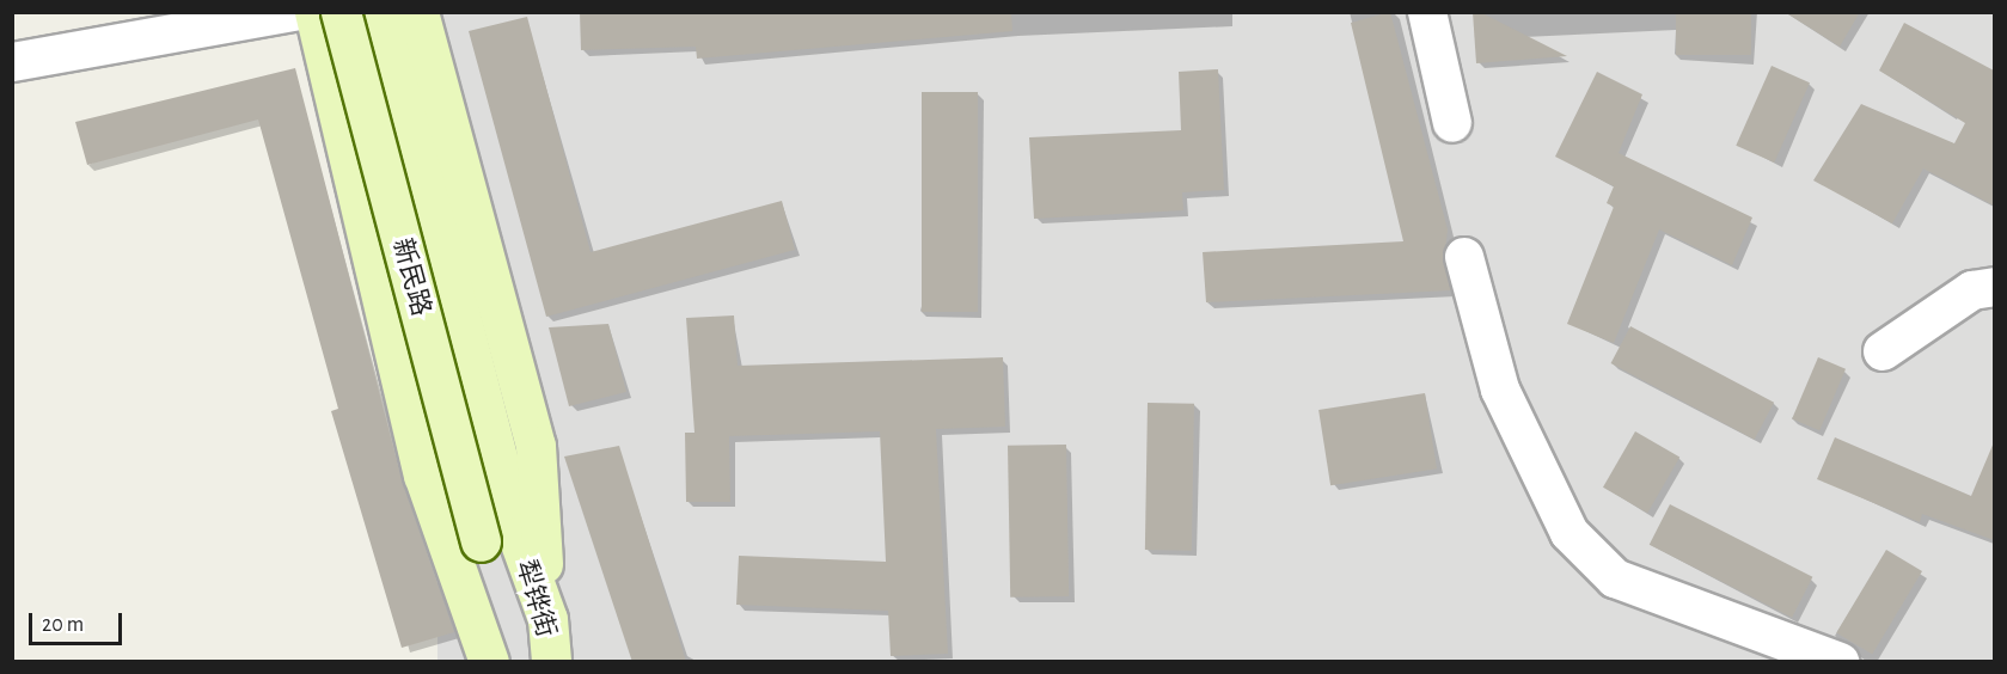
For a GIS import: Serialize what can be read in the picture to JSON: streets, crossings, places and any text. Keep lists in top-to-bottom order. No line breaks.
{"streets":{"main road":["新民路","犁铧街"]},"crossings":[["新民路","犁铧街"]],"scale_bar":"20 m"}
